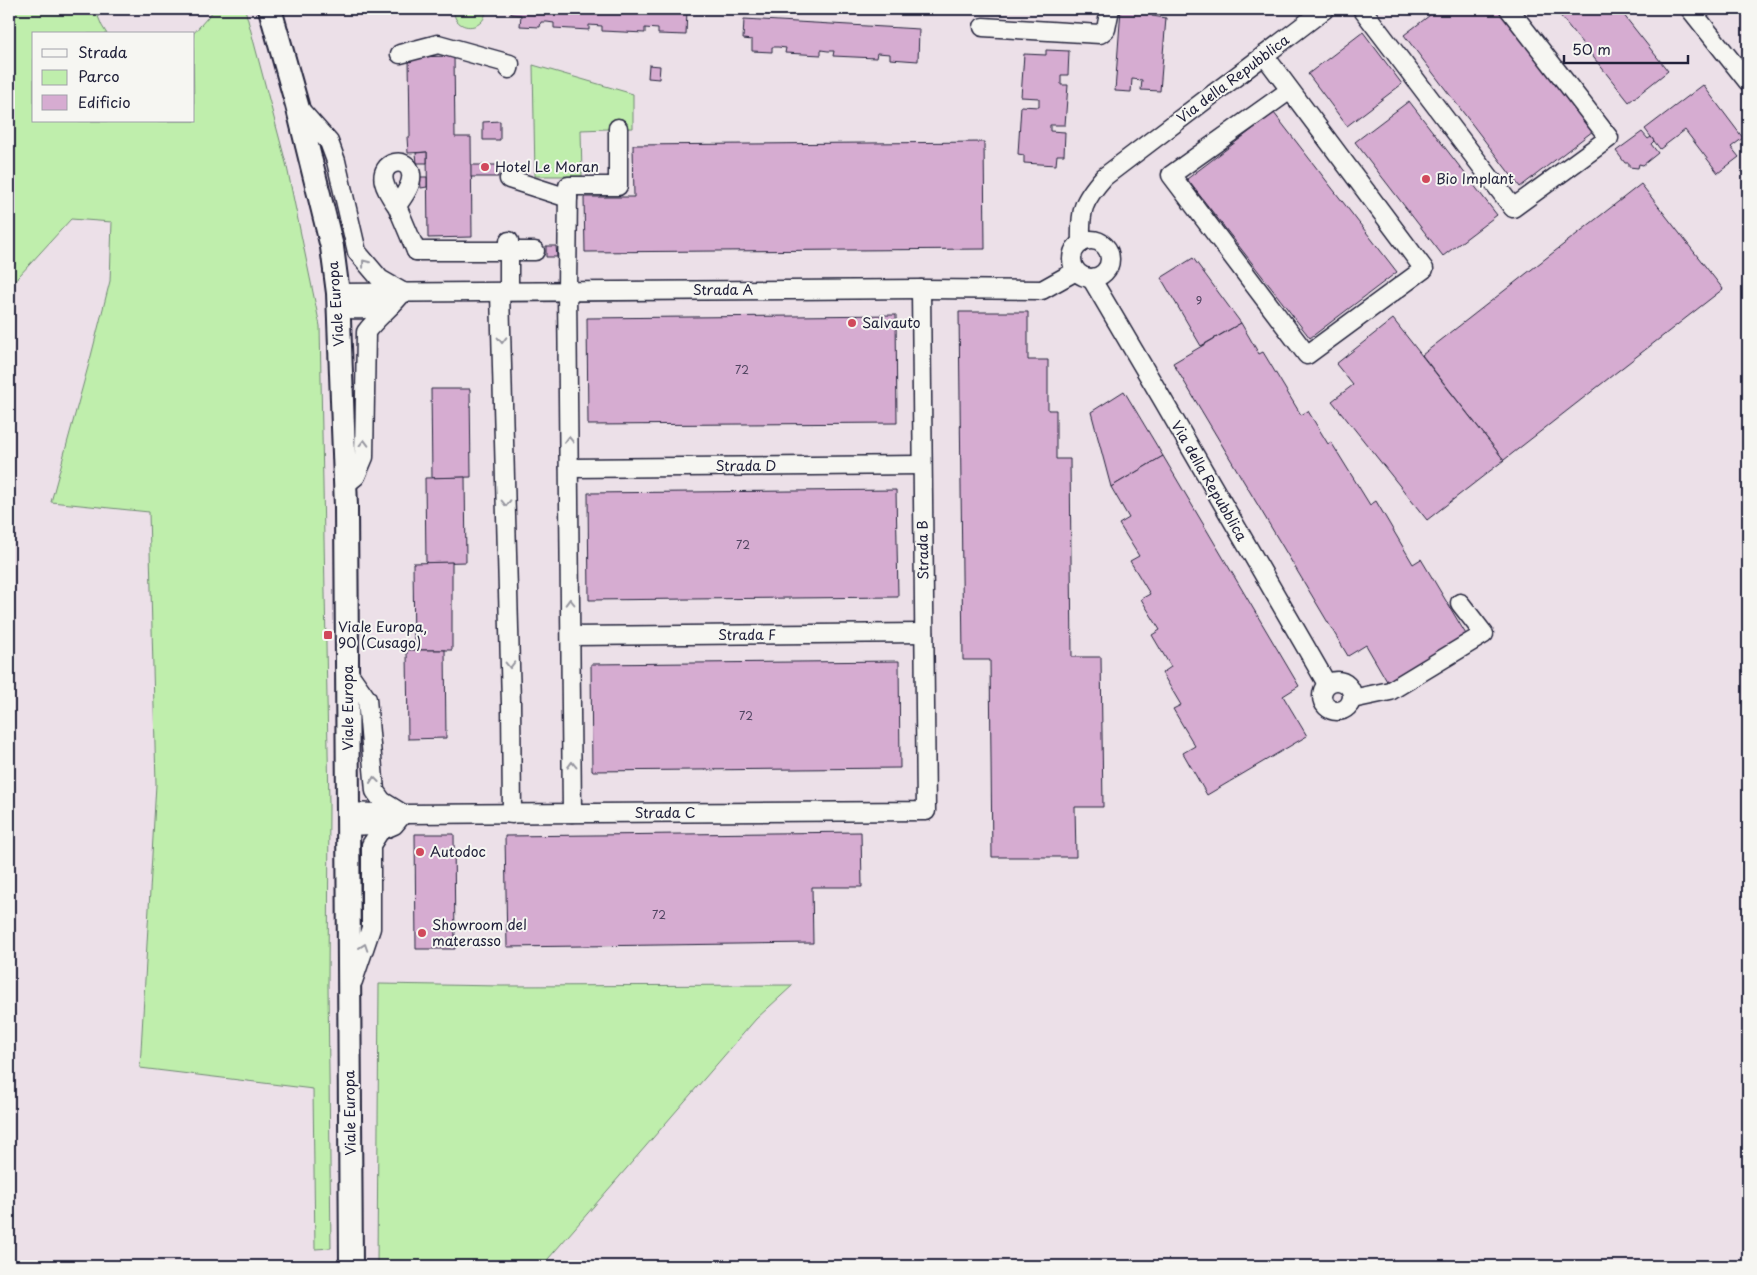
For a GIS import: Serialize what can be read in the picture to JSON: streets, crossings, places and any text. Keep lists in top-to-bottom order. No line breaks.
{"streets":{"main road":["Viale Europa"],"street":["Via della Repubblica","Strada A","Strada D","Strada B","Strada F","Strada C"]},"crossings":[["Via della Repubblica","Strada A"],["Strada A","Viale Europa"],["Strada A","Strada B"],["Viale Europa","Strada C"],["Strada D","Strada B"],["Strada B","Strada F"],["Strada B","Strada C"]],"places":{"other":["Hotel Le Moran","Bio Implant","Salvauto","Autodoc","Showroom del materasso"],"transit":["Viale Europa, 90 (Cusago)"]},"house_numbers":["9","72","72","72","72"],"legend":["Strada","Parco","Edificio"],"scale_bar":"50 m"}
